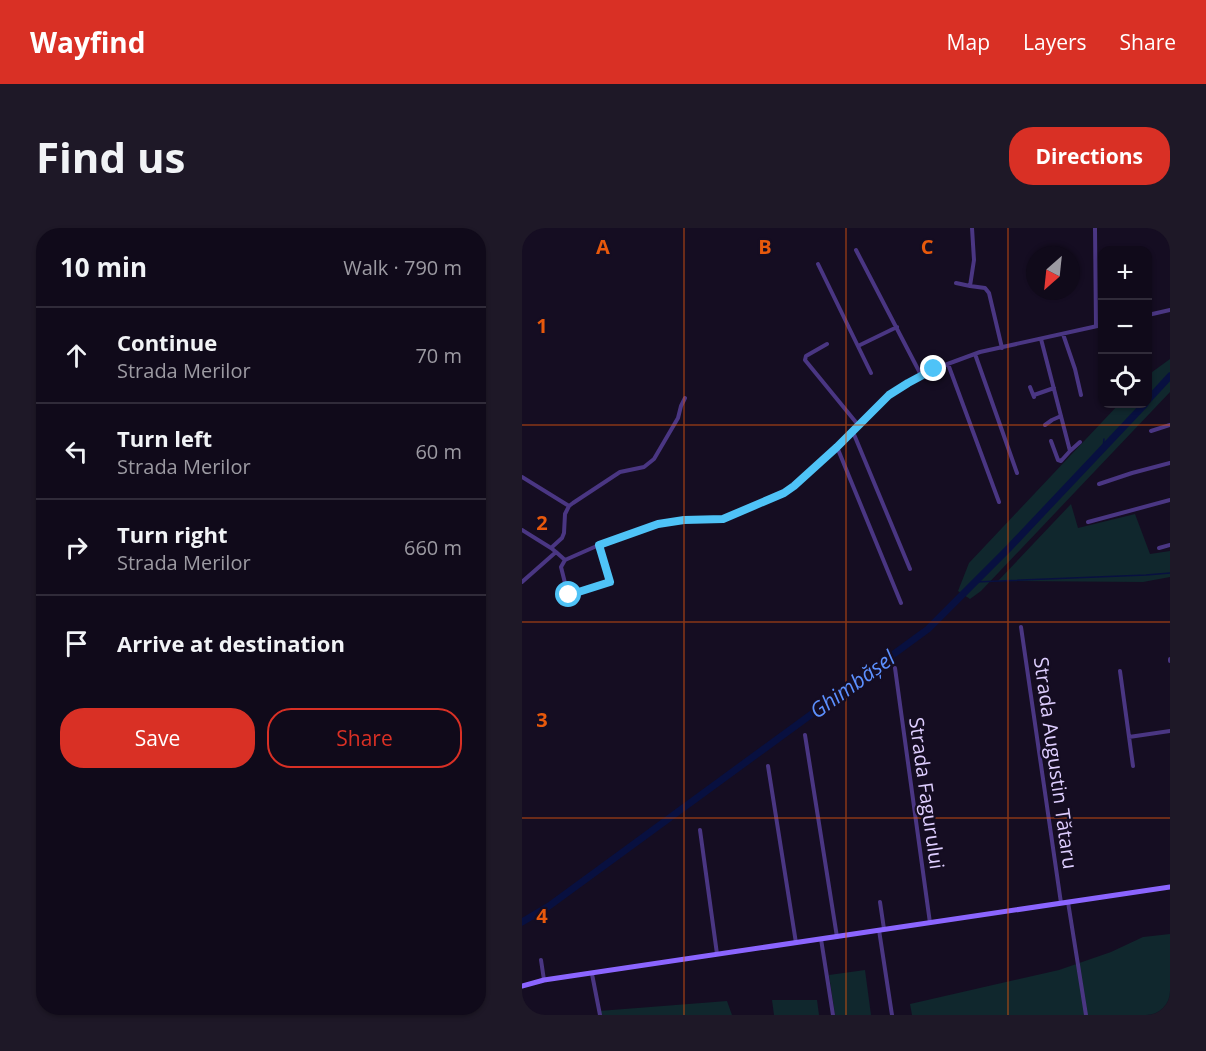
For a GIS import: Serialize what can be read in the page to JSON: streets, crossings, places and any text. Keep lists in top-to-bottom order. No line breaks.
{"streets":{"street":["Strada Augustin Tătaru","Strada Fagurului"]},"water":["Ghimbășel"],"north":"bottom left","page":{"header":"Wayfind","nav":["Map","Layers","Share"],"buttons":["Directions",["Save","Share"]],"title":"Find us","heading":["10 min","Walk · 790 m"],"map_buttons":["+","−"],"list":[["Continue","Strada Merilor","70 m"],["Turn left","Strada Merilor","60 m"],["Turn right","Strada Merilor","660 m"],"Arrive at destination"]},"grid":{"columns":["A","B","C"],"rows":["1","2","3","4"]}}
